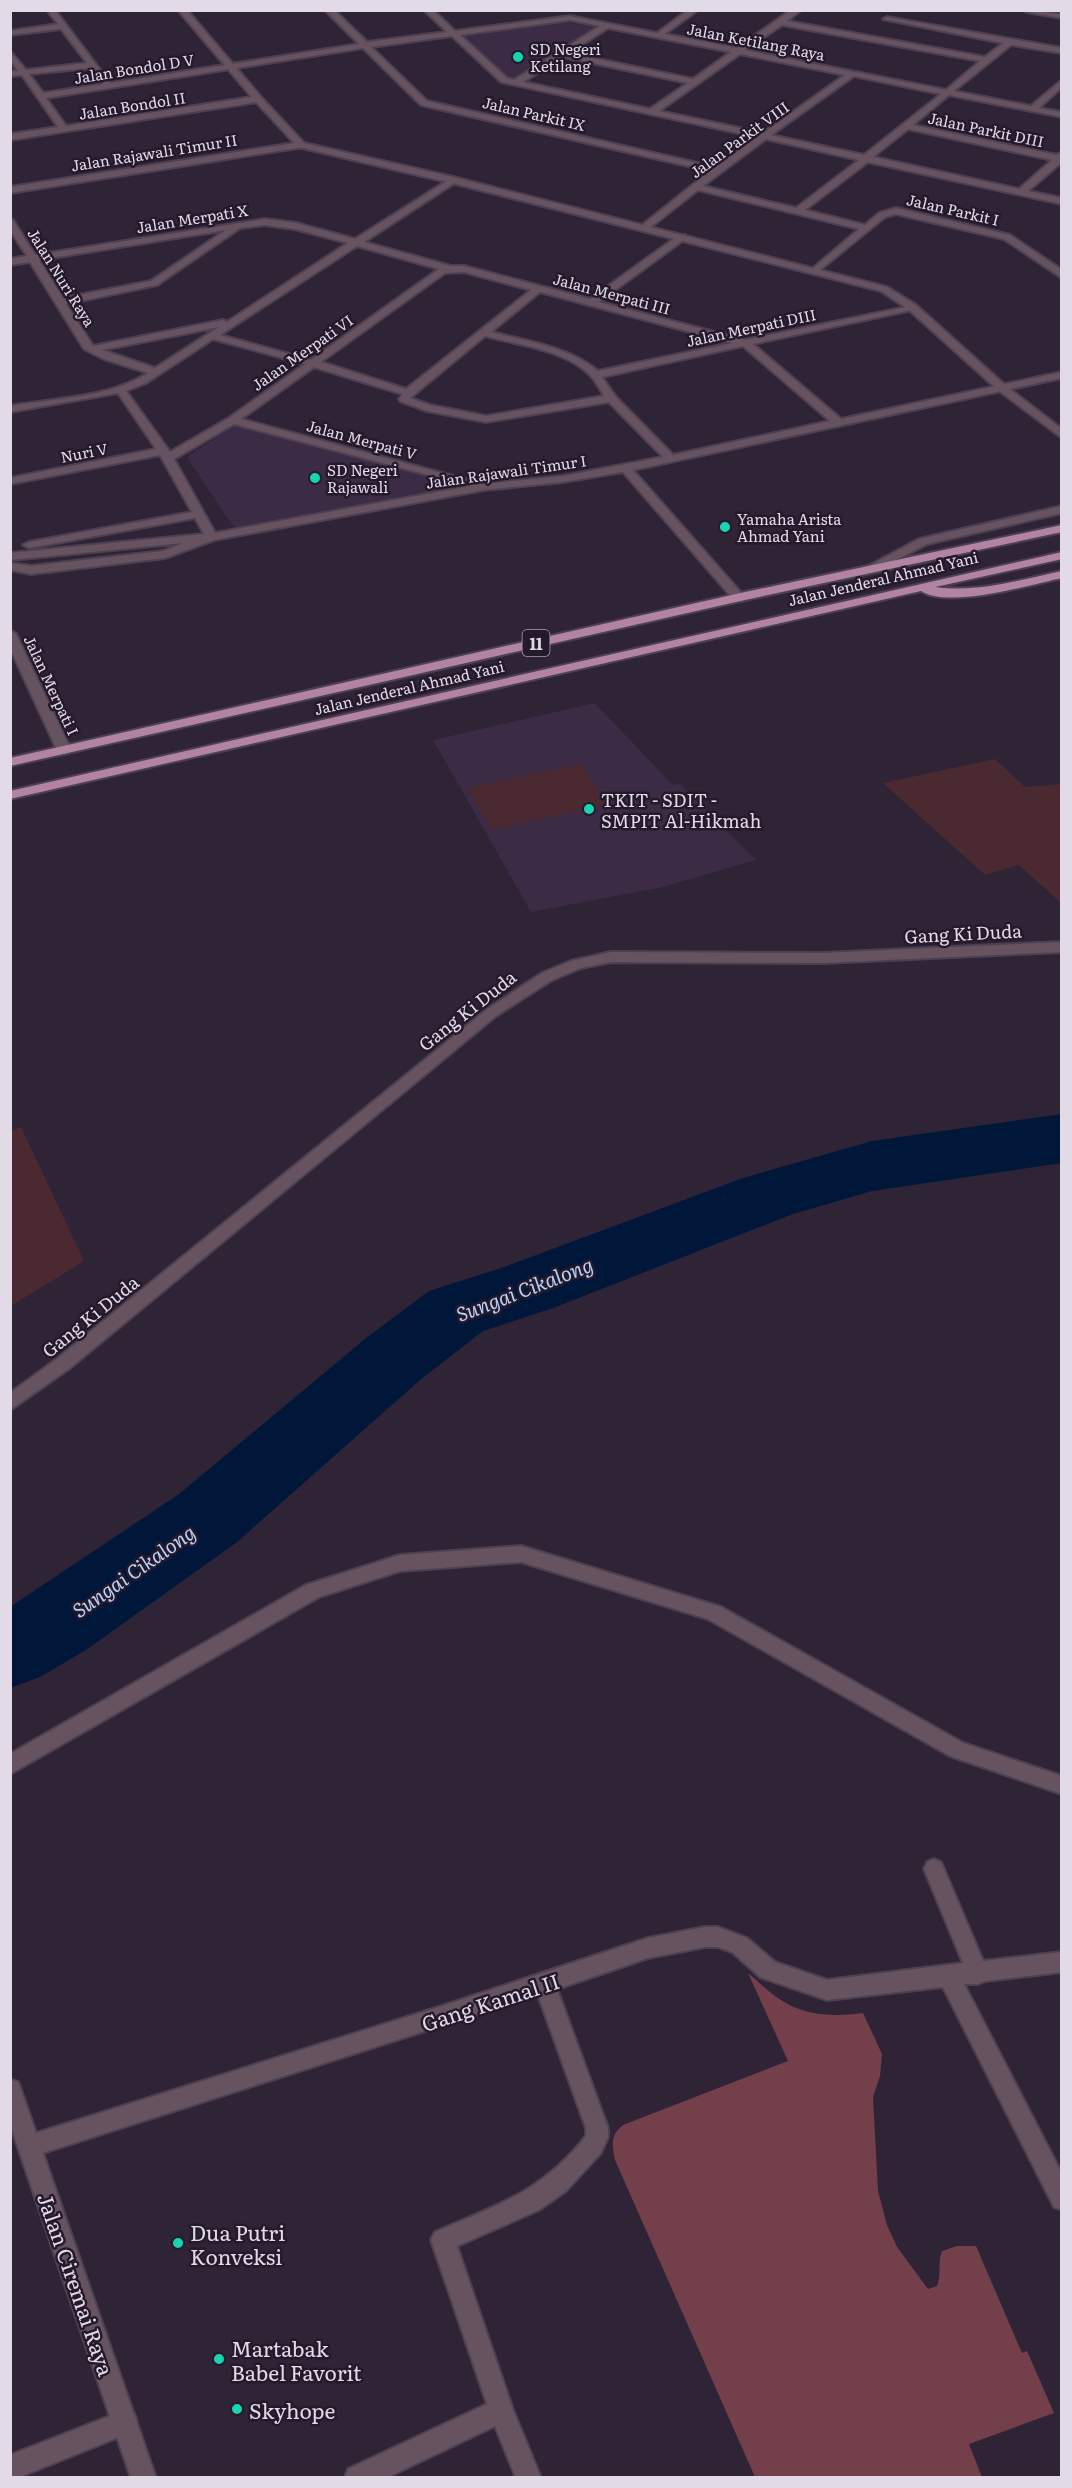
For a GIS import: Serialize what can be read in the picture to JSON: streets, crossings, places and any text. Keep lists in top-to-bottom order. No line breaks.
{"streets":{"highway":["Jalan Jenderal Ahmad Yani","11"],"street":["Jalan Ketilang Raya","Jalan Bondol D V","Jalan Bondol II","Jalan Parkit IX","Jalan Parkit DIII","Jalan Parkit VIII","Jalan Rajawali Timur II","Jalan Parkit I","Jalan Merpati X","Jalan Nuri Raya","Jalan Merpati III","Jalan Merpati DIII","Jalan Merpati VI","Jalan Merpati V","Nuri V","Jalan Rajawali Timur I","Jalan Merpati I","Gang Ki Duda","Gang Kamal II","Jalan Ciremai Raya"]},"crossings":[["Jalan Ketilang Raya","Jalan Bondol D V"],["Jalan Ketilang Raya","Jalan Parkit IX"],["Jalan Ketilang Raya","Jalan Parkit VIII"],["Jalan Parkit IX","Jalan Parkit VIII"],["Jalan Merpati X","Jalan Nuri Raya"],["Jalan Merpati X","Jalan Merpati III"],["Jalan Merpati III","Jalan Merpati DIII"],["Jalan Merpati III","Jalan Merpati VI"],["Jalan Merpati III","Jalan Rajawali Timur I"],["Jalan Merpati VI","Jalan Merpati V"],["Jalan Merpati VI","Nuri V"],["Jalan Merpati V","Jalan Rajawali Timur I"],["Jalan Jenderal Ahmad Yani","Jalan Merpati I"],["Gang Kamal II","Jalan Ciremai Raya"]],"water":["Sungai Cikalong"],"places":["SD Negeri Ketilang","SD Negeri Rajawali","Yamaha Arista Ahmad Yani","TKIT - SDIT - SMPIT Al-Hikmah","Dua Putri Konveksi","Martabak Babel Favorit","Skyhope"]}
